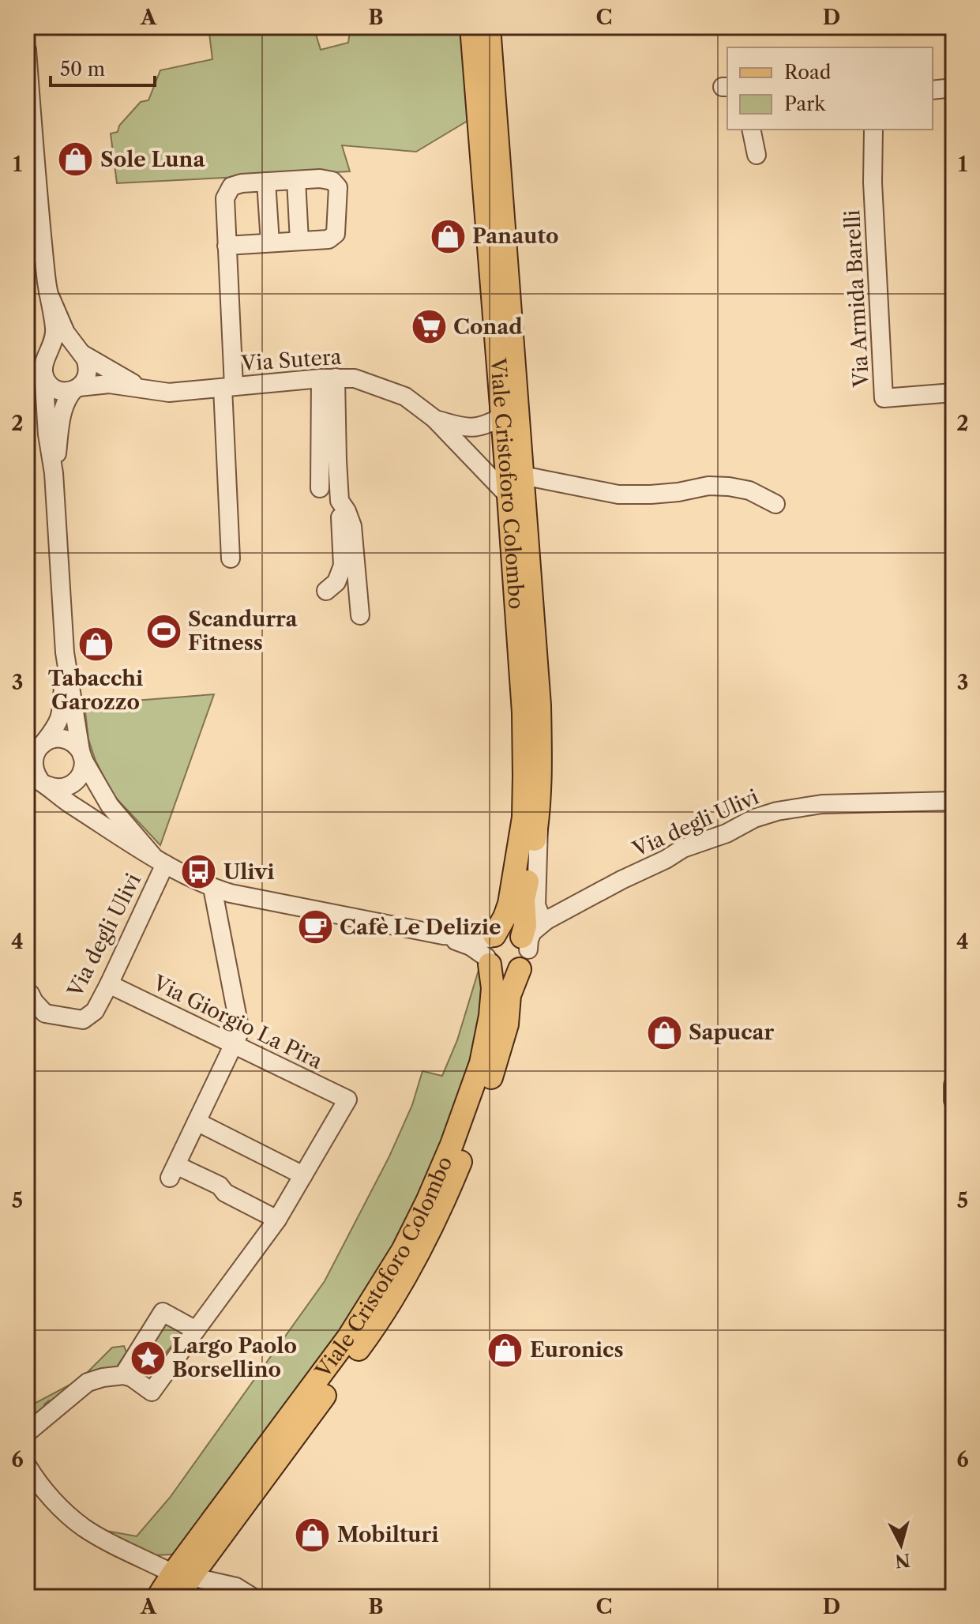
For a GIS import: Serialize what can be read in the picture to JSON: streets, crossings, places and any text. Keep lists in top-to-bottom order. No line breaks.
{"streets":{"main road":["Viale Cristoforo Colombo"],"street":["Via Armida Barelli","Via Sutera","Via degli Ulivi","Via Giorgio La Pira"]},"crossings":[["Viale Cristoforo Colombo","Via degli Ulivi"],["Via degli Ulivi","Via Giorgio La Pira"]],"places":{"shop":["Sole Luna","Panauto","Tabacchi Garozzo","Sapucar","Euronics","Mobilturi"],"supermarket":["Conad"],"sports":["Scandurra Fitness"],"bus stop":["Ulivi"],"cafe":["Cafè Le Delizie"],"place":["Largo Paolo Borsellino"]},"legend":["Road","Park"],"scale_bar":"50 m","north":"bottom","grid":{"columns":["A","B","C","D"],"rows":["1","2","3","4","5","6"]}}
